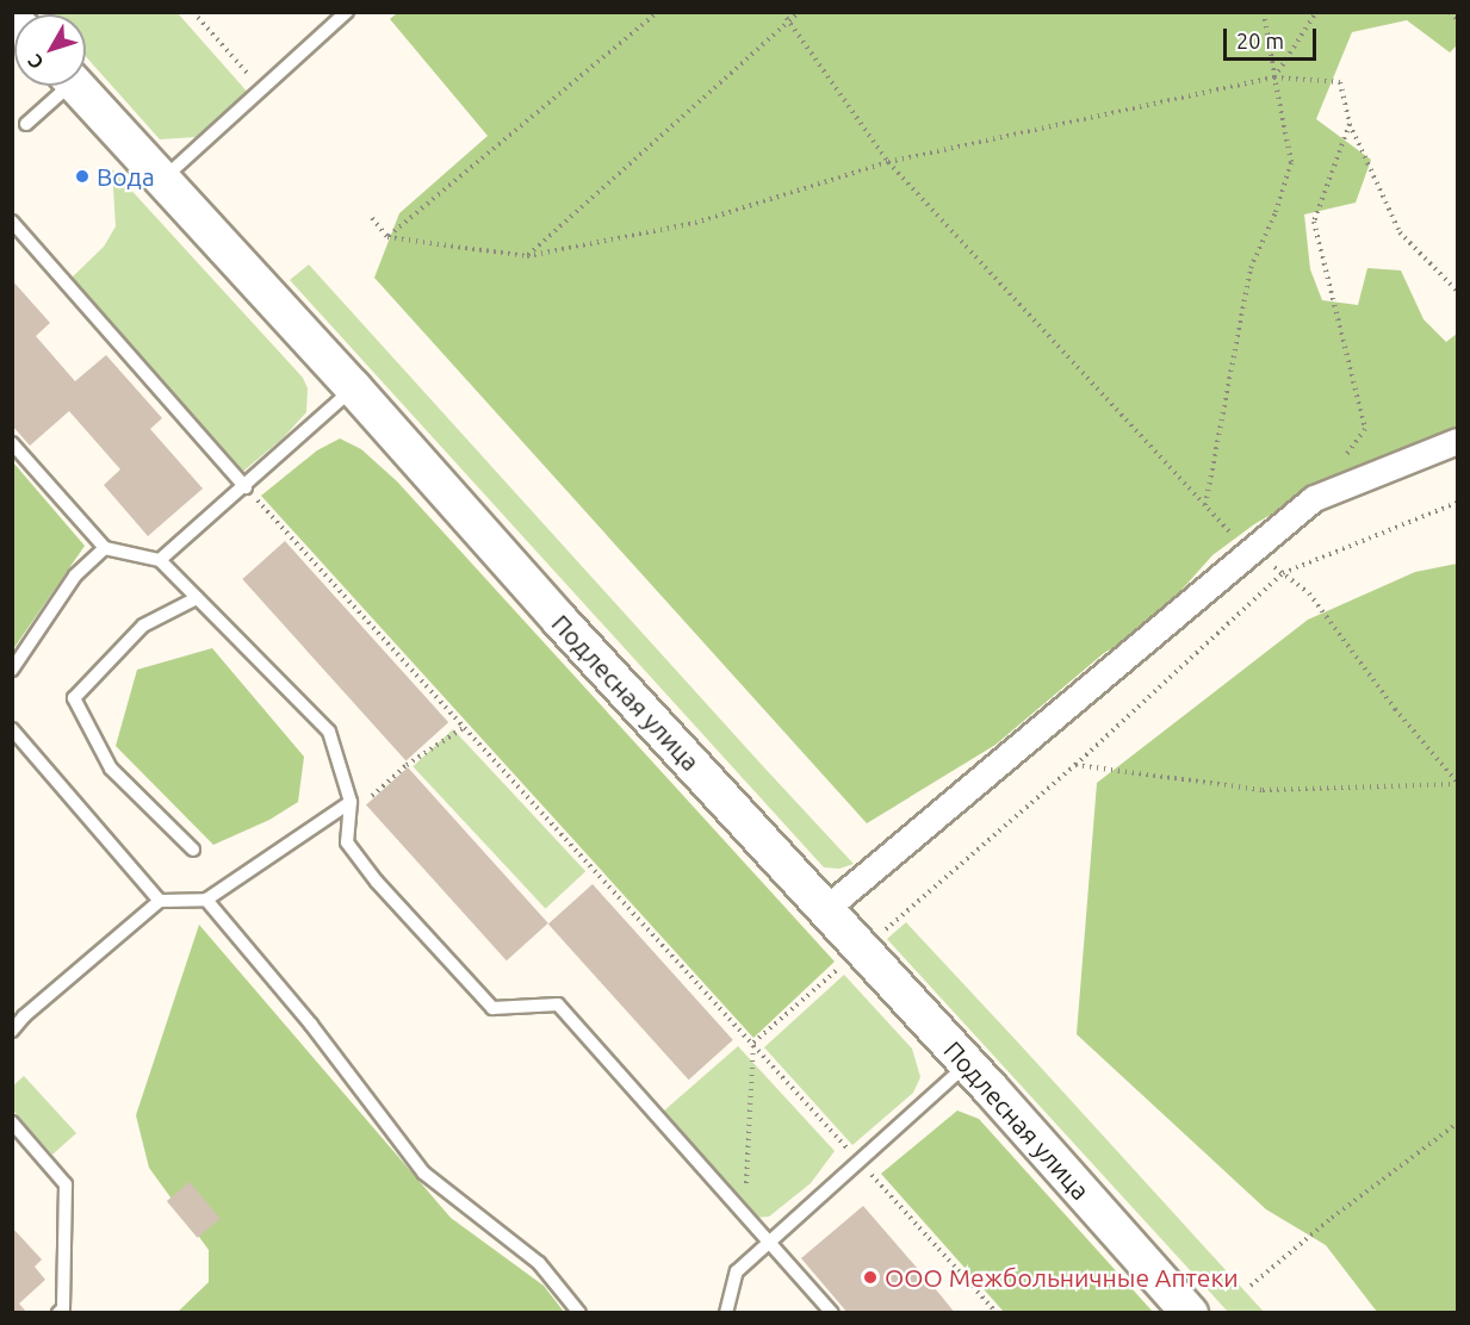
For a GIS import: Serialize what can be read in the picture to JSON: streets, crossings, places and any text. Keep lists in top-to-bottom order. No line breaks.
{"streets":{"main road":["Подлесная улица"]},"places":["Вода","ООО Межбольничные Аптеки"],"scale_bar":"20 m","north":"bottom left"}
